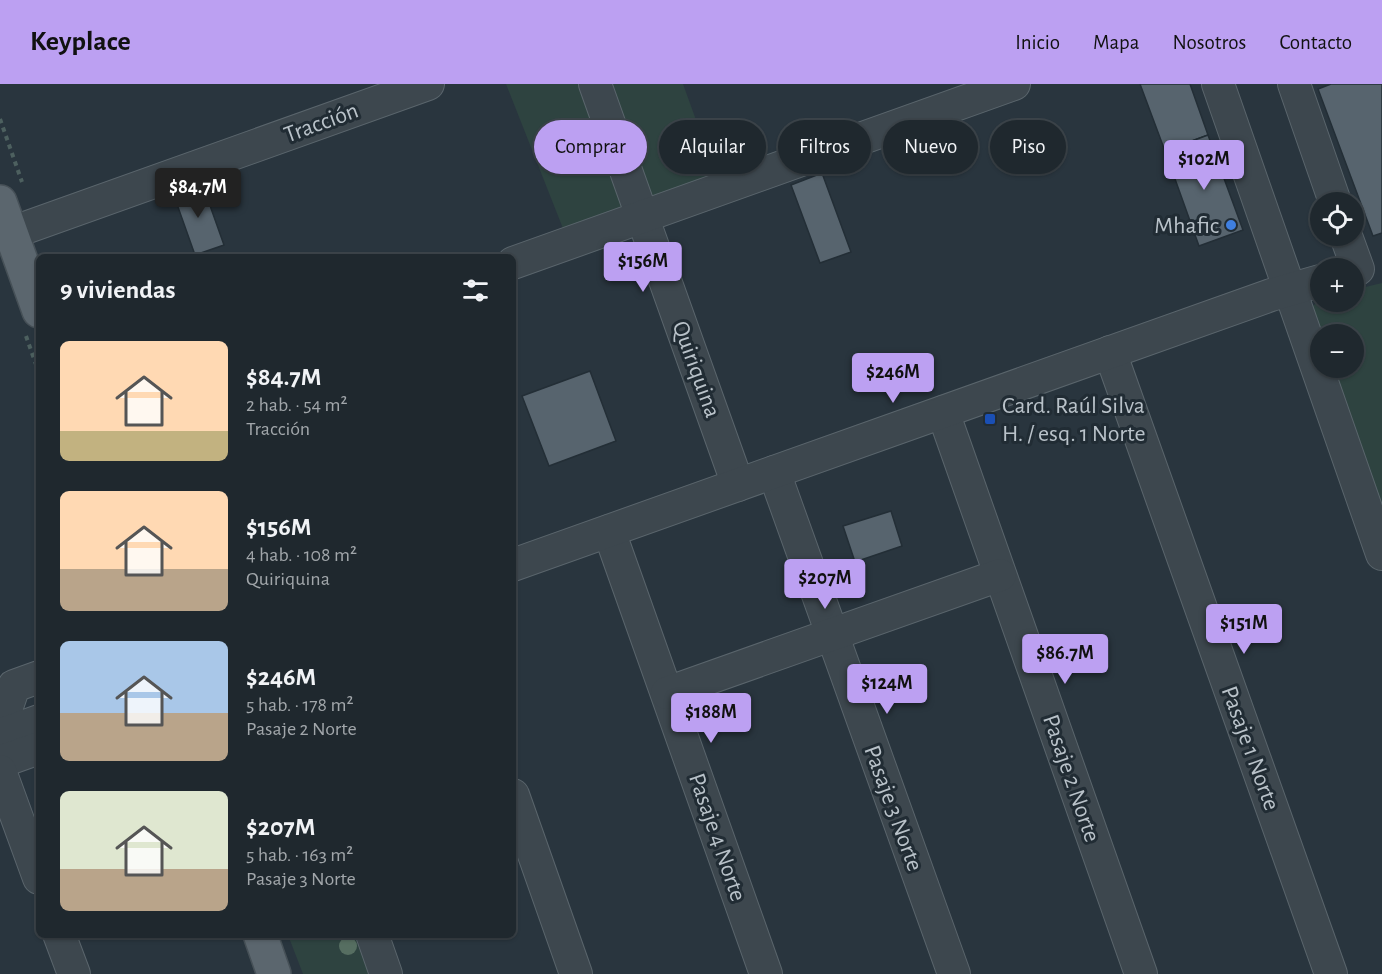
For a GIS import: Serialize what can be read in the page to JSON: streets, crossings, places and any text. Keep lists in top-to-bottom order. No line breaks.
{"streets":{"street":["Tracción","Quiriquina","Pasaje 1 Norte","Pasaje 2 Norte","Pasaje 3 Norte","Pasaje 4 Norte"]},"places":{"other":["Mhafic"],"transit":["Card. Raúl Silva H. / esq. 1 Norte"]},"page":{"header":"Keyplace","nav":["Inicio","Mapa","Nosotros","Contacto"],"chip":["Comprar","Alquilar","Filtros","Nuevo","Piso"],"price":["$102M","$84.7M","$156M","$246M","$207M","$151M","$86.7M","$124M","$188M"],"map_buttons":["+","−"],"heading":"9 viviendas","list":[{"name":"$84.7M","note":"2 hab. · 54 m² · Tracción"},{"name":"$156M","note":"4 hab. · 108 m² · Quiriquina"},{"name":"$246M","note":"5 hab. · 178 m² · Pasaje 2 Norte"},{"name":"$207M","note":"5 hab. · 163 m² · Pasaje 3 Norte"}]}}
